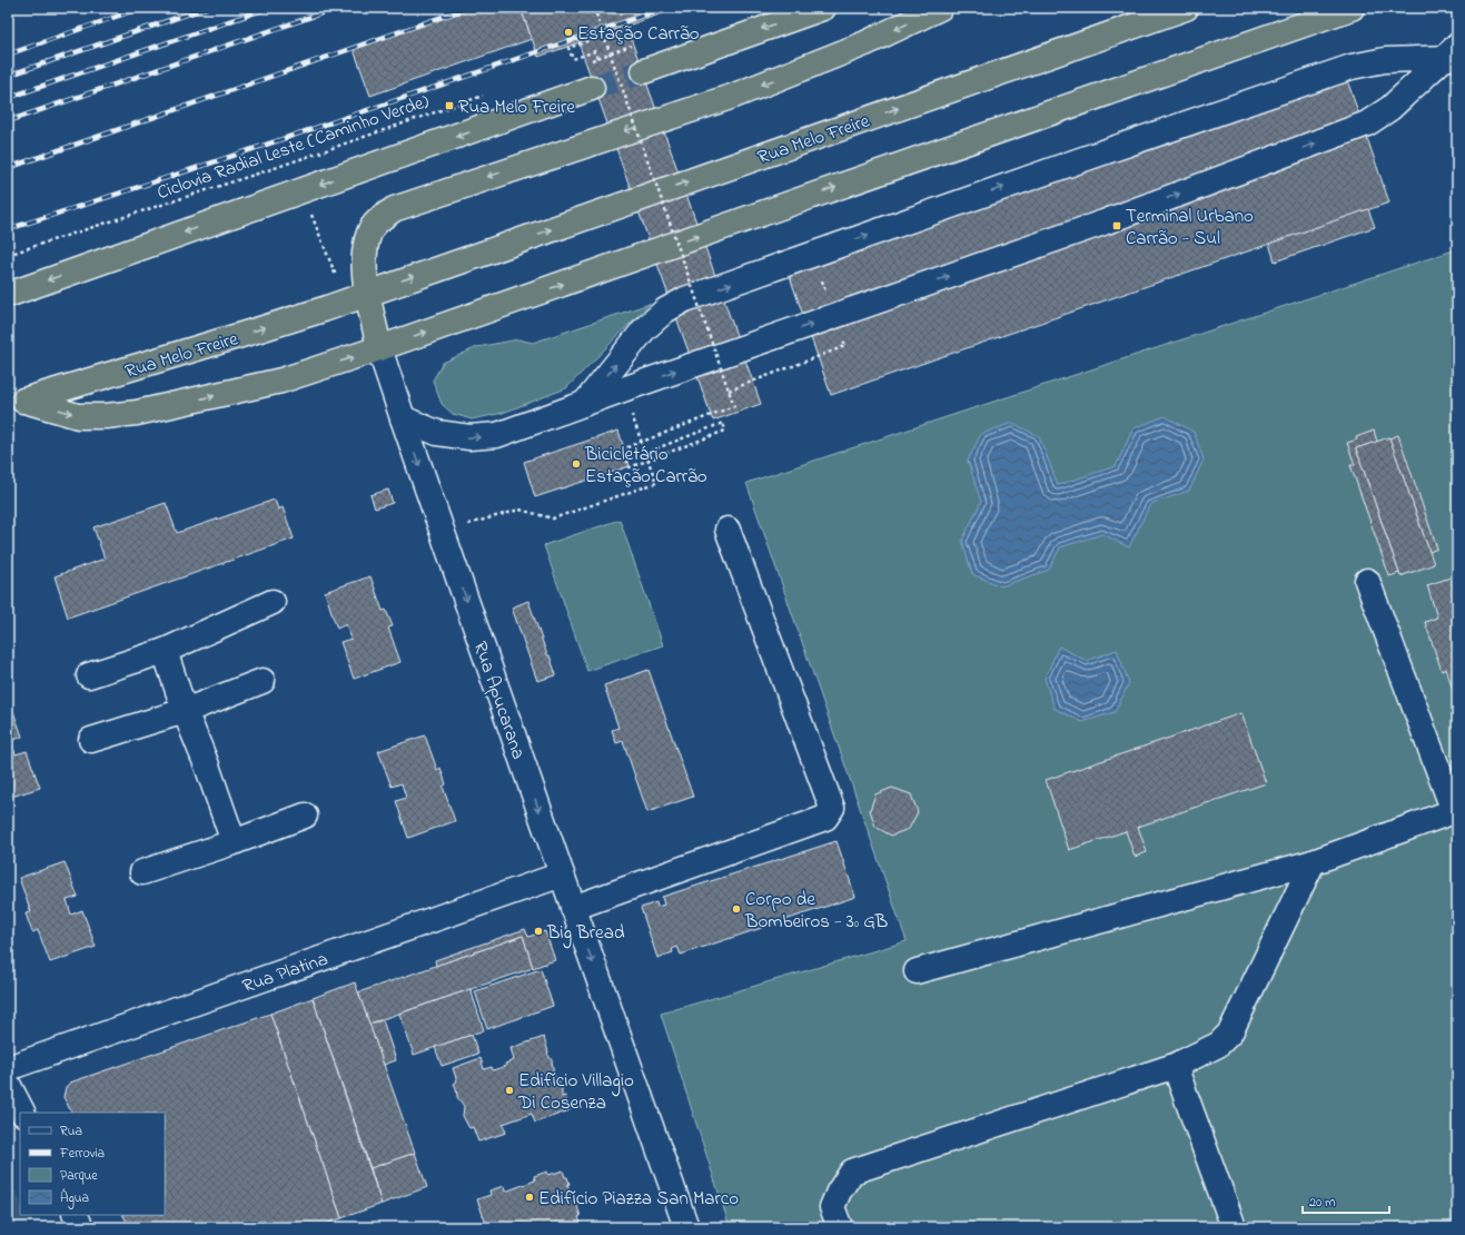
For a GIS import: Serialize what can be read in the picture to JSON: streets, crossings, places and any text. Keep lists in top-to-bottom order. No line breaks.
{"streets":{"highway":["Rua Melo Freire"],"street":["Rua Apucarana","Rua Platina"],"path":["Ciclovia Radial Leste (Caminho Verde)"]},"crossings":[["Rua Apucarana","Rua Platina"]],"one_way":["Rua Apucarana"],"places":{"other":["Estação Carrão","Bicicletário Estação Carrão","Corpo de Bombeiros - 3º GB","Big Bread","Edifício Villagio Di Cosenza","Edifício Piazza San Marco"],"transit":["Rua Melo Freire","Terminal Urbano Carrão - Sul"]},"legend":["Rua","Ferrovia","Parque","Água"],"scale_bar":"20 m"}
